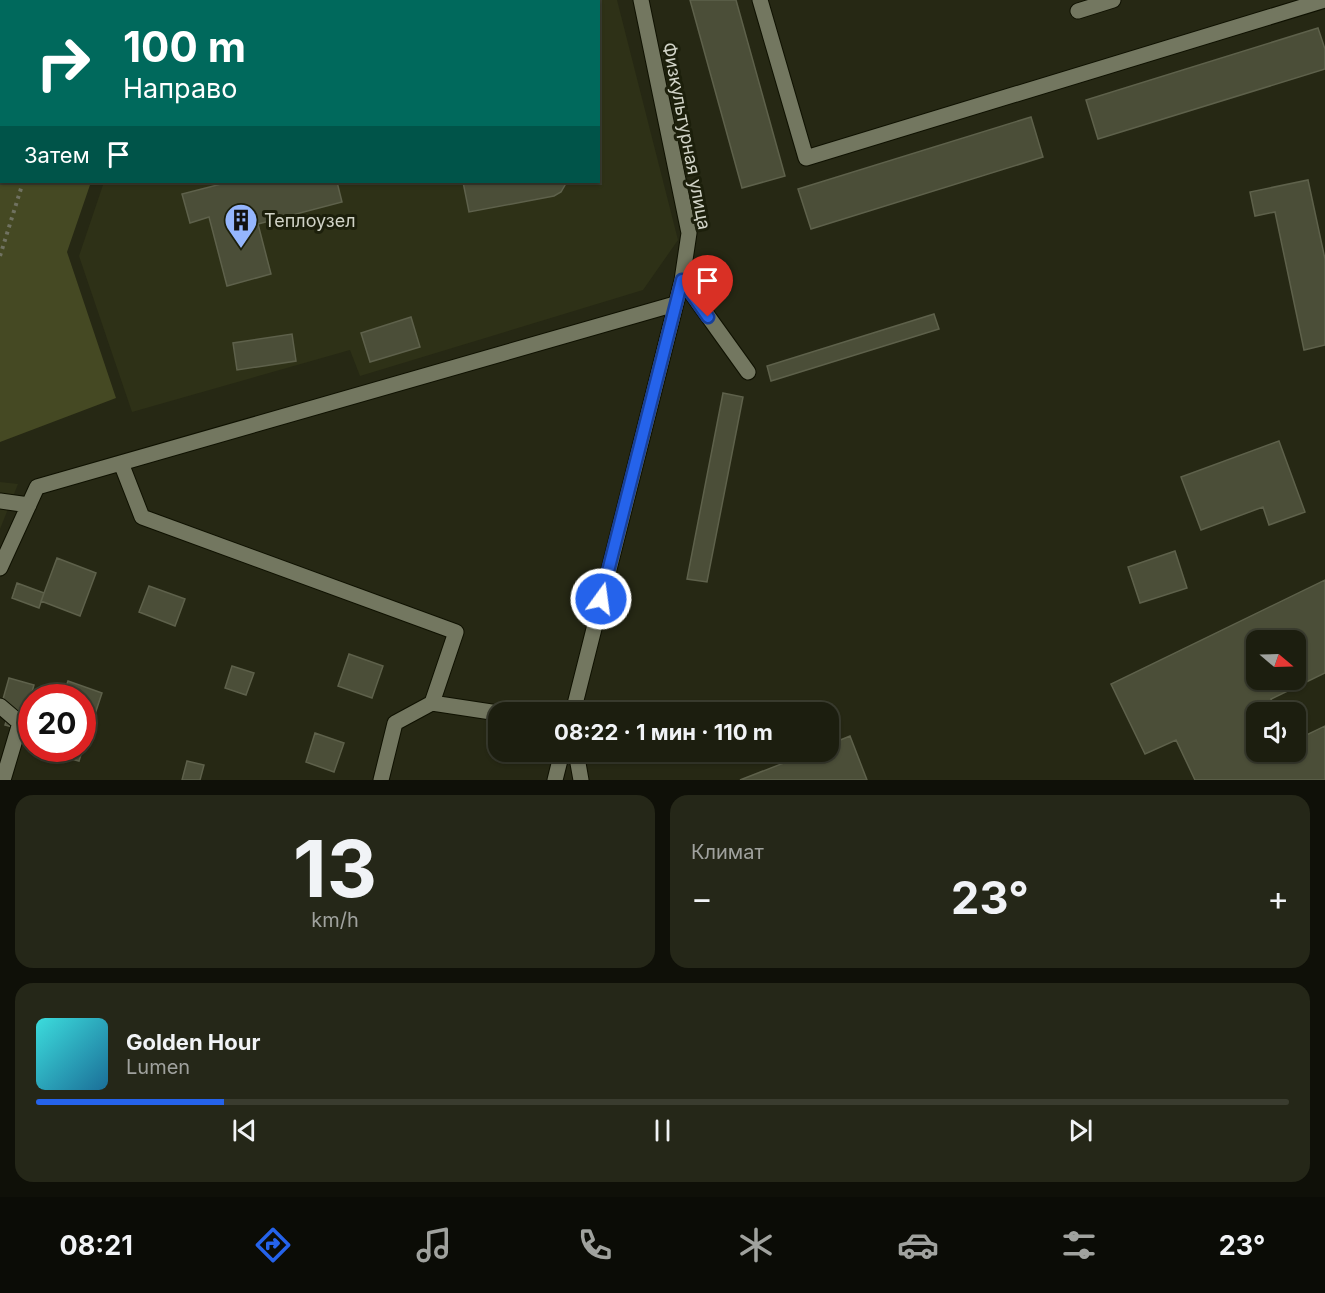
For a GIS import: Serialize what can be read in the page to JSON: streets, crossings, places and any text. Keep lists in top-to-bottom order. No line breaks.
{"streets":{"street":["Физкультурная улица"]},"places":{"building":["Теплоузел"]},"north":"right","page":{"turn":["100 m","Направо"],"then":"Затем","limit":"20","trip":"08:22 · 1 мин · 110 m","tile":[["13","km/h"],"Климат"],"heat":["−","23°","+"],"song":["Golden Hour","Lumen"],"tabs":["08:21","23°"]}}
